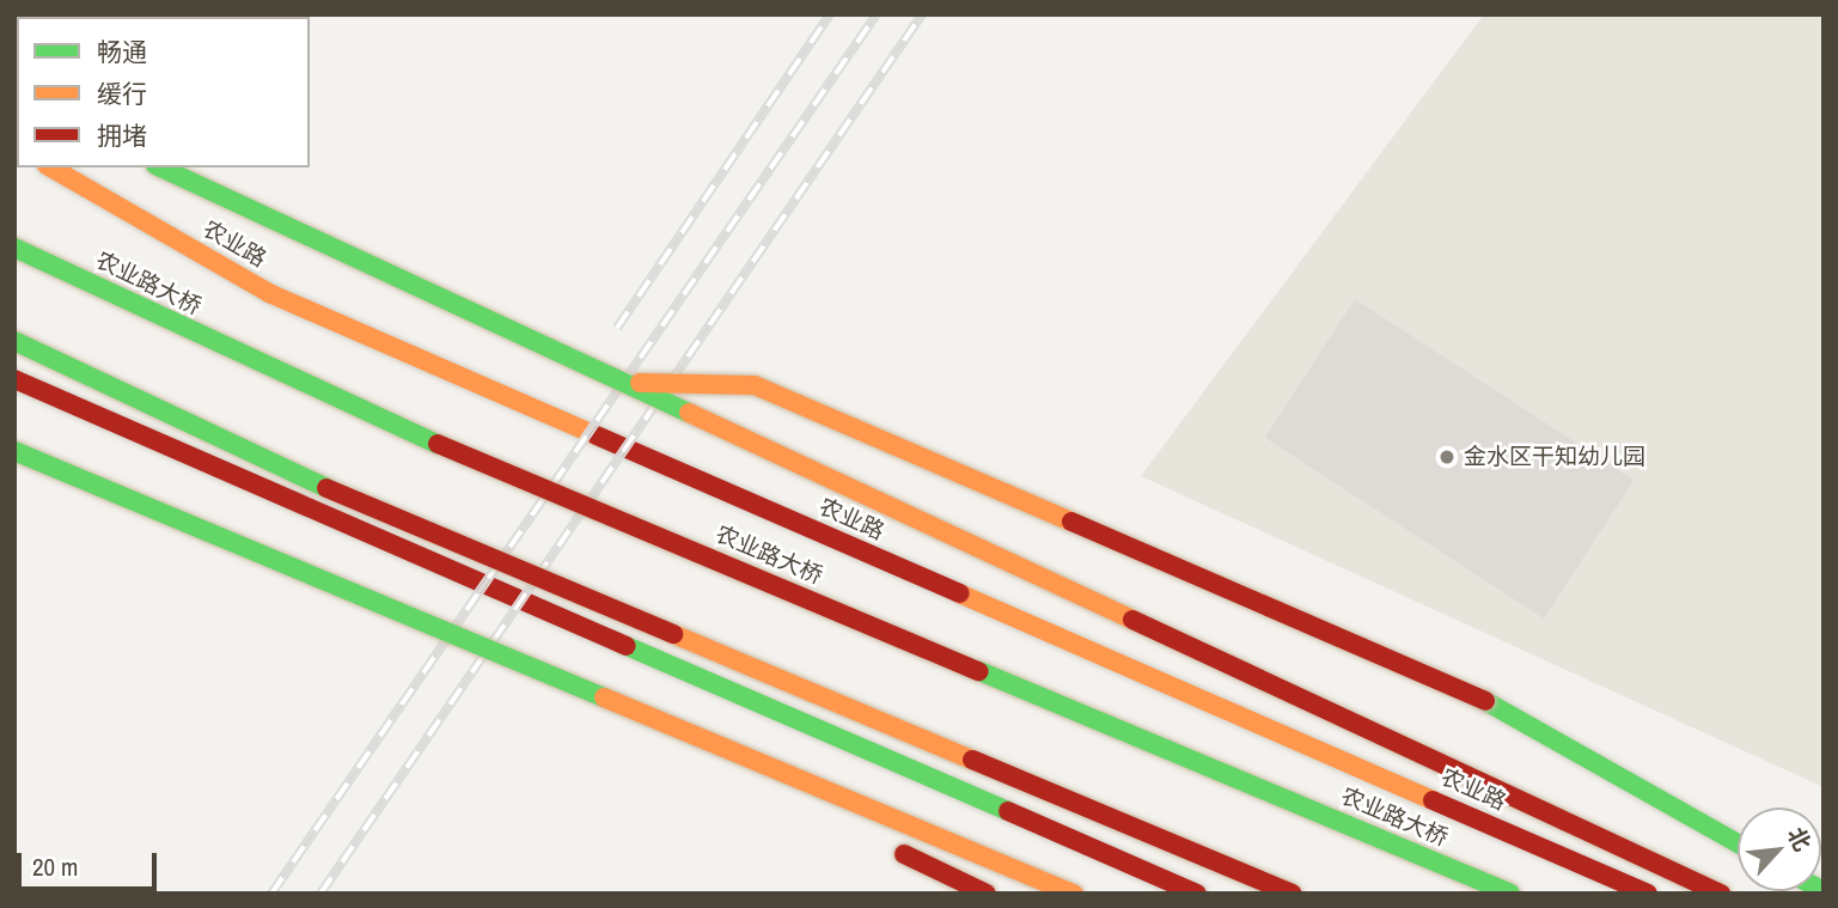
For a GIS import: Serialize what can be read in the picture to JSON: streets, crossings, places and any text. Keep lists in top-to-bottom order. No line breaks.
{"streets":{"main road":["农业路","农业路大桥"]},"places":["金水区干知幼儿园"],"legend":["畅通","缓行","拥堵"],"scale_bar":"20 m","north":"top right"}
